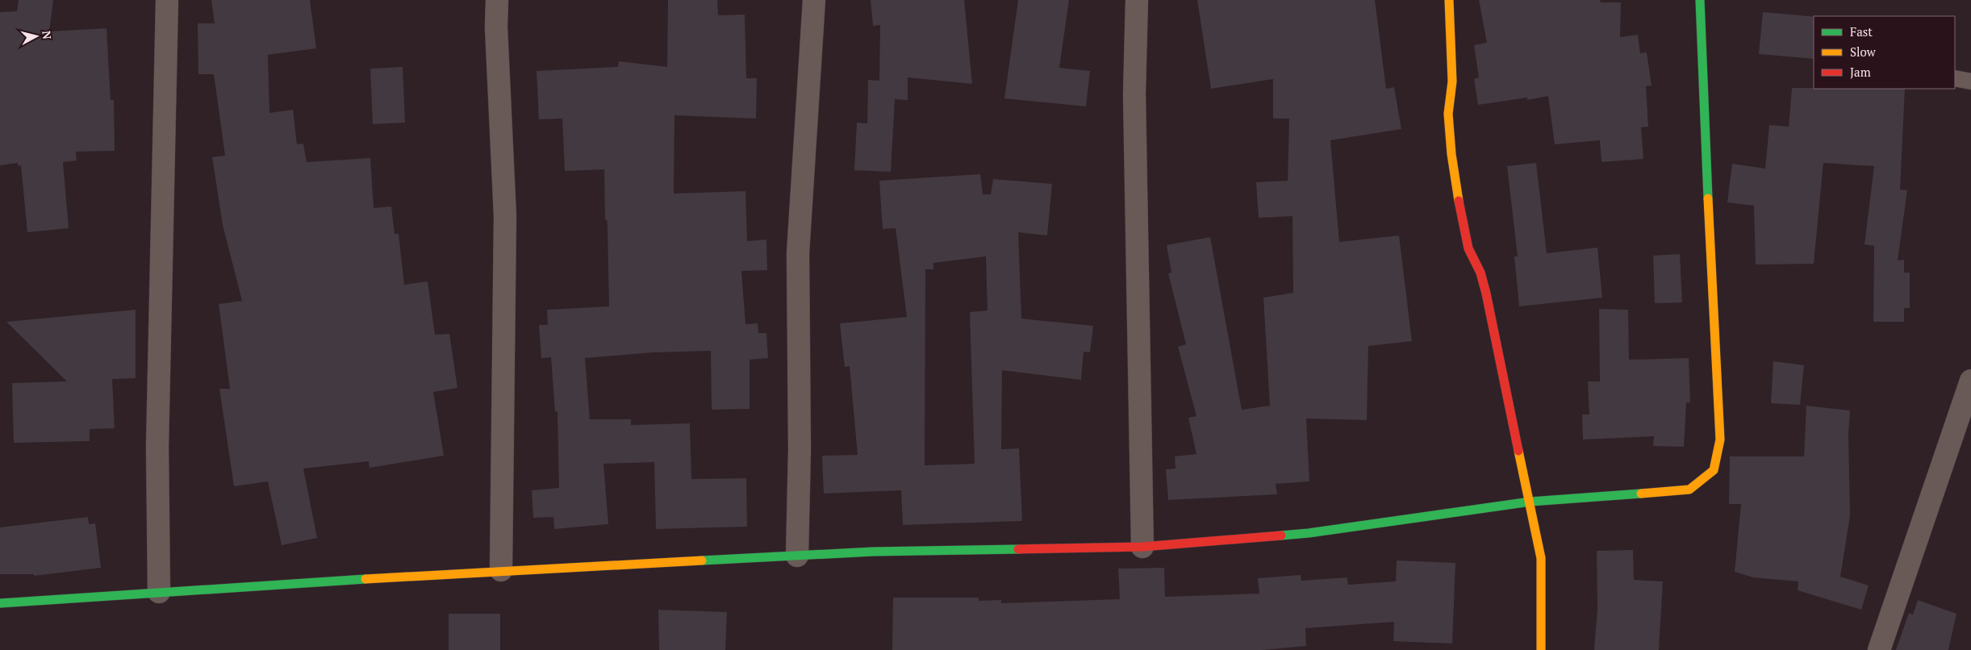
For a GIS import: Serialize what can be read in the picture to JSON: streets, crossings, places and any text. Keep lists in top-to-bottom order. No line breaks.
{"legend":["Fast","Slow","Jam"],"north":"right"}
